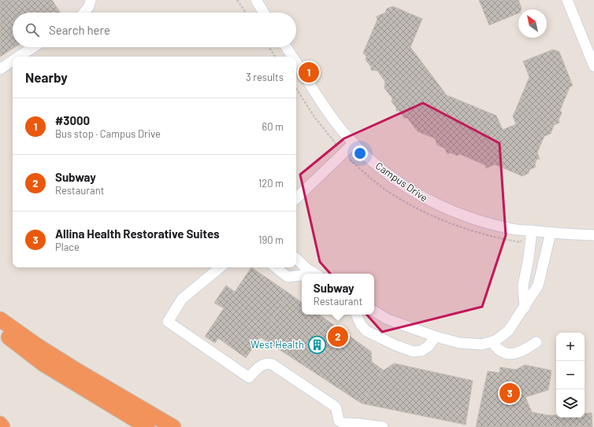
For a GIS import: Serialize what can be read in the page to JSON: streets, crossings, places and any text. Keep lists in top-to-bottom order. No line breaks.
{"streets":{"street":["Campus Drive"]},"places":{"building":["West Health"]},"north":"top left","page":{"search":"Search here","heading":["Nearby","3 results"],"pins":["1","2","3"],"list":[{"mark":"1","name":"#3000","note":"Bus stop · Campus Drive","value":"60 m"},{"mark":"2","name":"Subway","note":"Restaurant","value":"120 m"},{"mark":"3","name":"Allina Health Restorative Suites","note":"Place","value":"190 m"}],"popup":["Subway","Restaurant"],"map_buttons":["+","−"]}}
